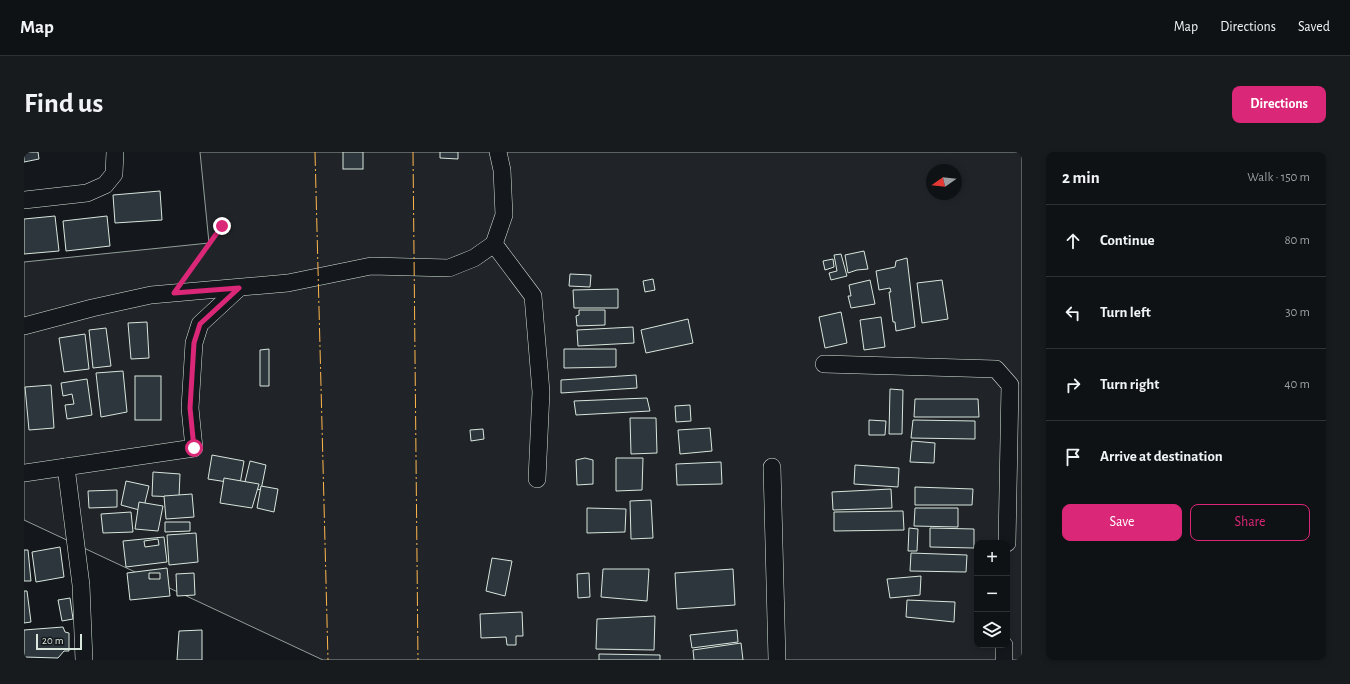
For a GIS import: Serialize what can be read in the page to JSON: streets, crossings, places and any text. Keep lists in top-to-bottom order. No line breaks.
{"scale_bar":"20 m","north":"left","page":{"header":"Map","nav":["Map","Directions","Saved"],"buttons":["Directions",["Save","Share"]],"title":"Find us","heading":["2 min","Walk · 150 m"],"list":[["Continue","80 m"],["Turn left","30 m"],["Turn right","40 m"],"Arrive at destination"],"map_buttons":["+","−"],"scale":"20 m"}}
